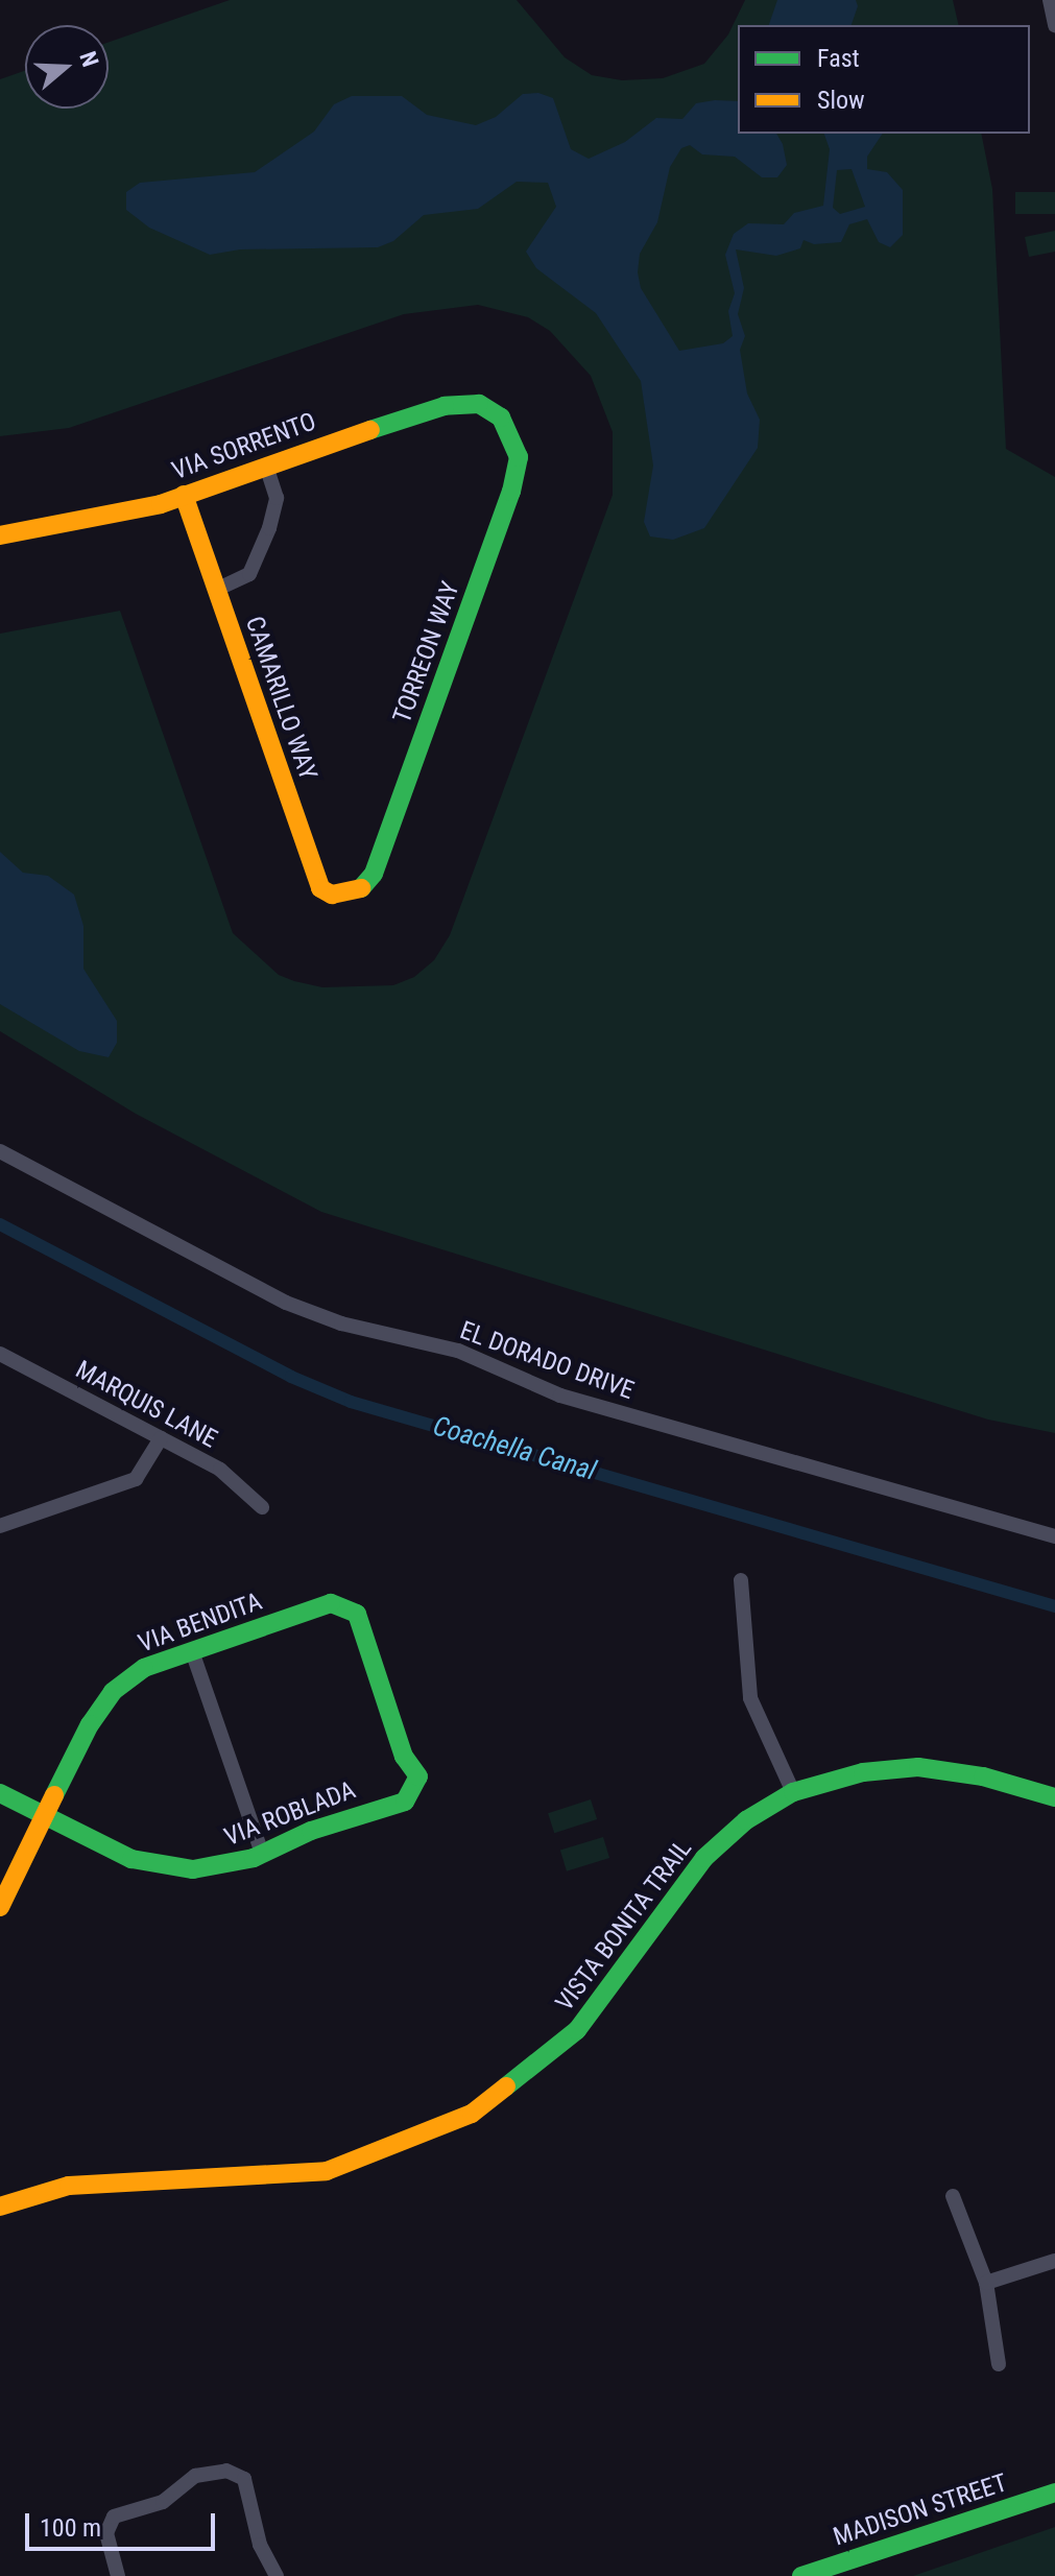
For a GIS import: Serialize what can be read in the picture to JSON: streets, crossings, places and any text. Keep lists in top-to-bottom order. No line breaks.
{"streets":{"street":["VIA SORRENTO","TORREON WAY","CAMARILLO WAY","EL DORADO DRIVE","MARQUIS LANE","VIA BENDITA","VIA ROBLADA","VISTA BONITA TRAIL","MADISON STREET"]},"crossings":[["VIA SORRENTO","TORREON WAY"],["VIA SORRENTO","CAMARILLO WAY"],["TORREON WAY","CAMARILLO WAY"],["VIA BENDITA","VIA ROBLADA"]],"water":["Coachella Canal"],"legend":["Fast","Slow"],"scale_bar":"100 m","north":"right"}
